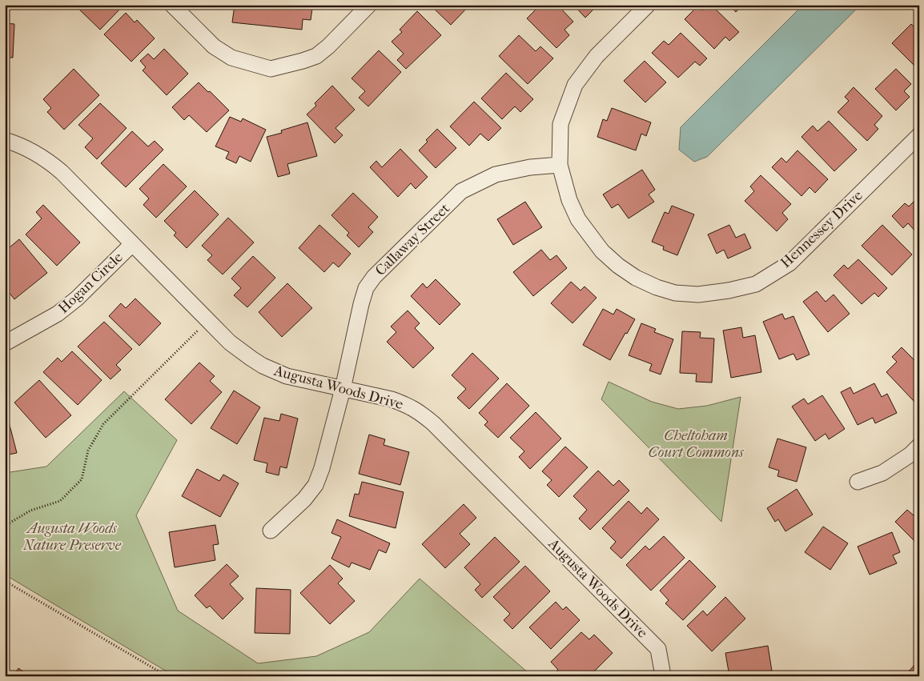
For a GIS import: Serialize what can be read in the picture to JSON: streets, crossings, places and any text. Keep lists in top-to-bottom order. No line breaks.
{"streets":{"street":["Hennessey Drive","Callaway Street","Hogan Circle","Augusta Woods Drive"]},"crossings":[["Hennessey Drive","Callaway Street"],["Callaway Street","Augusta Woods Drive"],["Hogan Circle","Augusta Woods Drive"]],"parks":["Cheltoham Court Commons","Augusta Woods Nature Preserve"]}
